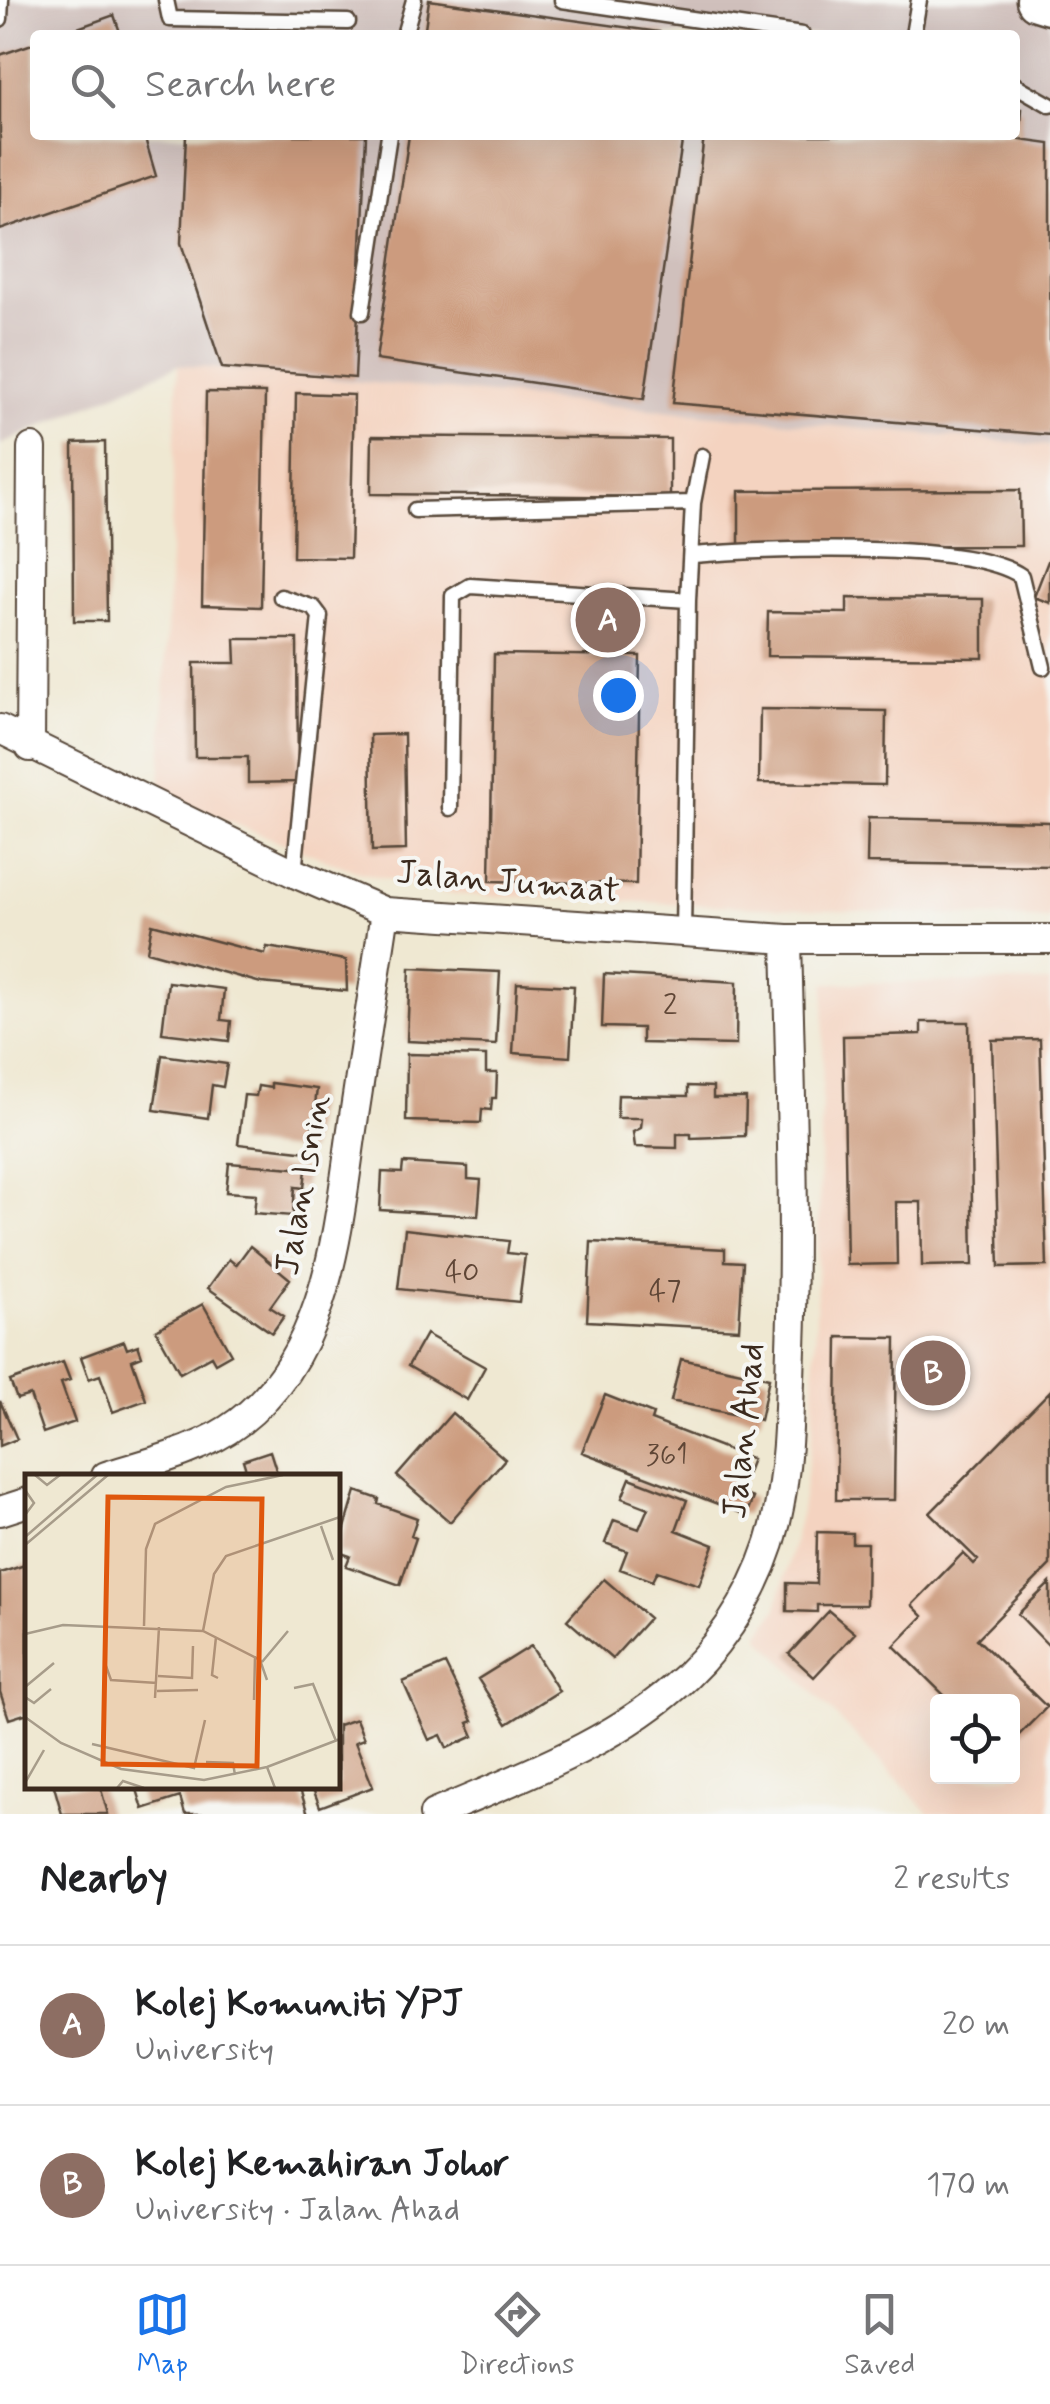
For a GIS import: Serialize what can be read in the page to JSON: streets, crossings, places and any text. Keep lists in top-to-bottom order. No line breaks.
{"streets":{"street":["Jalan Jumaat","Jalan Isnin","Jalan Ahad"]},"crossings":[["Jalan Jumaat","Jalan Isnin"],["Jalan Jumaat","Jalan Ahad"]],"house_numbers":["2","40","47","361"],"page":{"search":"Search here","pins":["A","B"],"heading":["Nearby","2 results"],"list":[{"mark":"A","name":"Kolej Komuniti YPJ","note":"University","value":"20 m"},{"mark":"B","name":"Kolej Kemahiran Johor","note":"University · Jalan Ahad","value":"170 m"}],"nav":["Map","Directions","Saved"]}}
